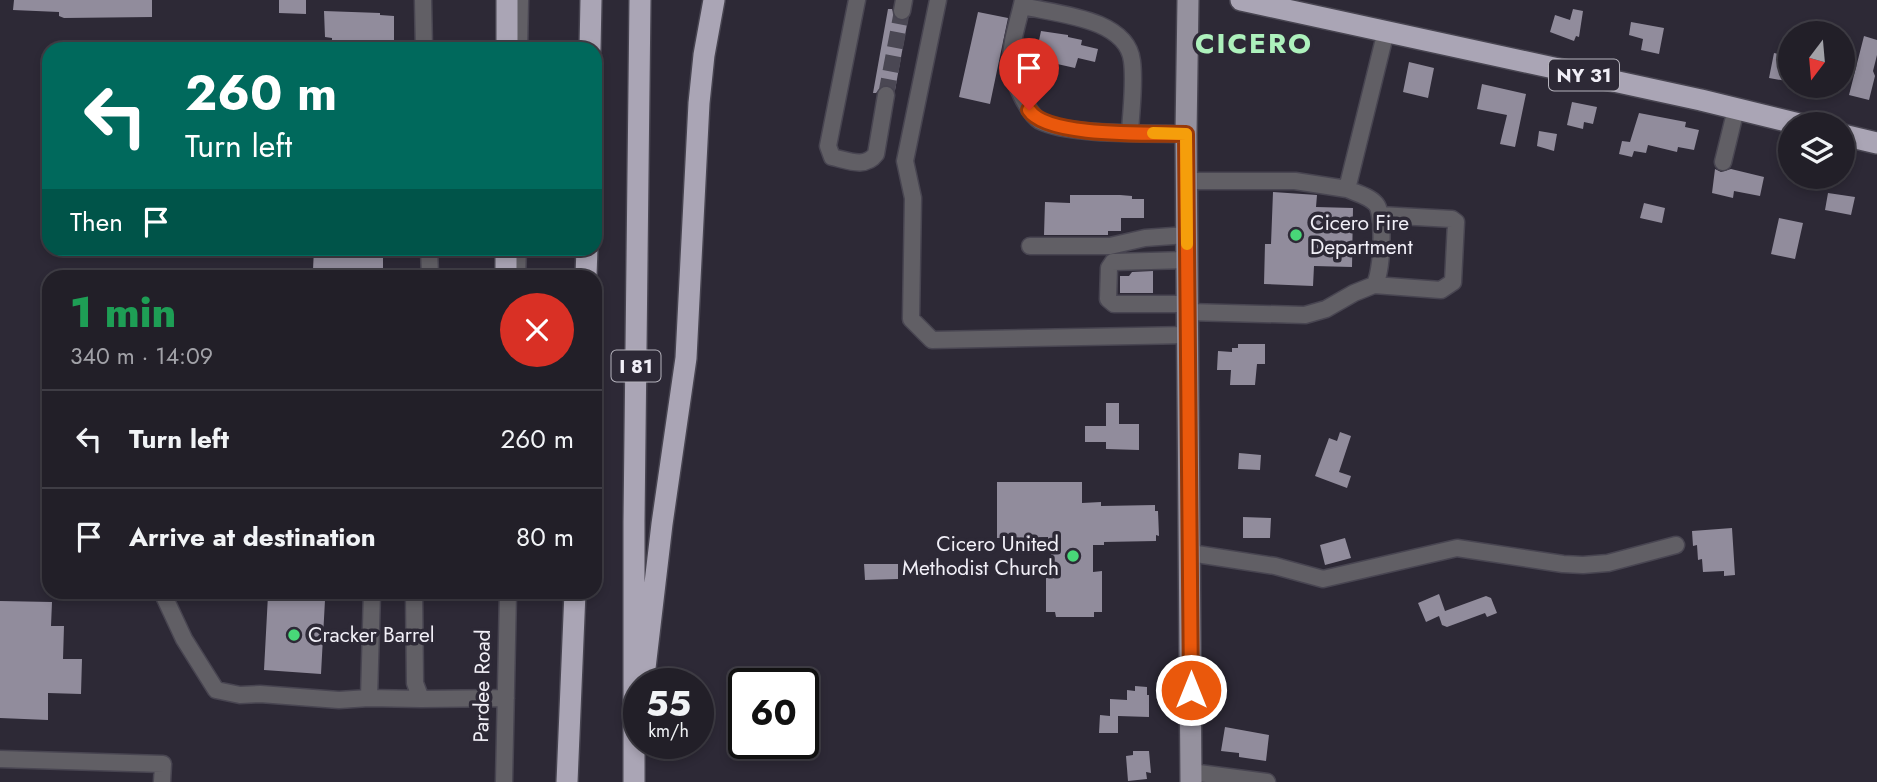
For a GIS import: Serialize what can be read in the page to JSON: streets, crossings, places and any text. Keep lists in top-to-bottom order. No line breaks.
{"streets":{"highway":["NY 31","I 81"],"street":["Pardee Road"]},"districts":["CICERO"],"places":["Cicero Fire Department","Cicero United Methodist Church","Cracker Barrel"],"north":"bottom","page":{"turn":["260 m","Turn left"],"then":"Then","heading":["1 min","340 m · 14:09"],"list":[{"name":"Turn left","value":"260 m"},{"name":"Arrive at destination","value":"80 m"}],"speed":"55 km/h","limit":"60"}}
